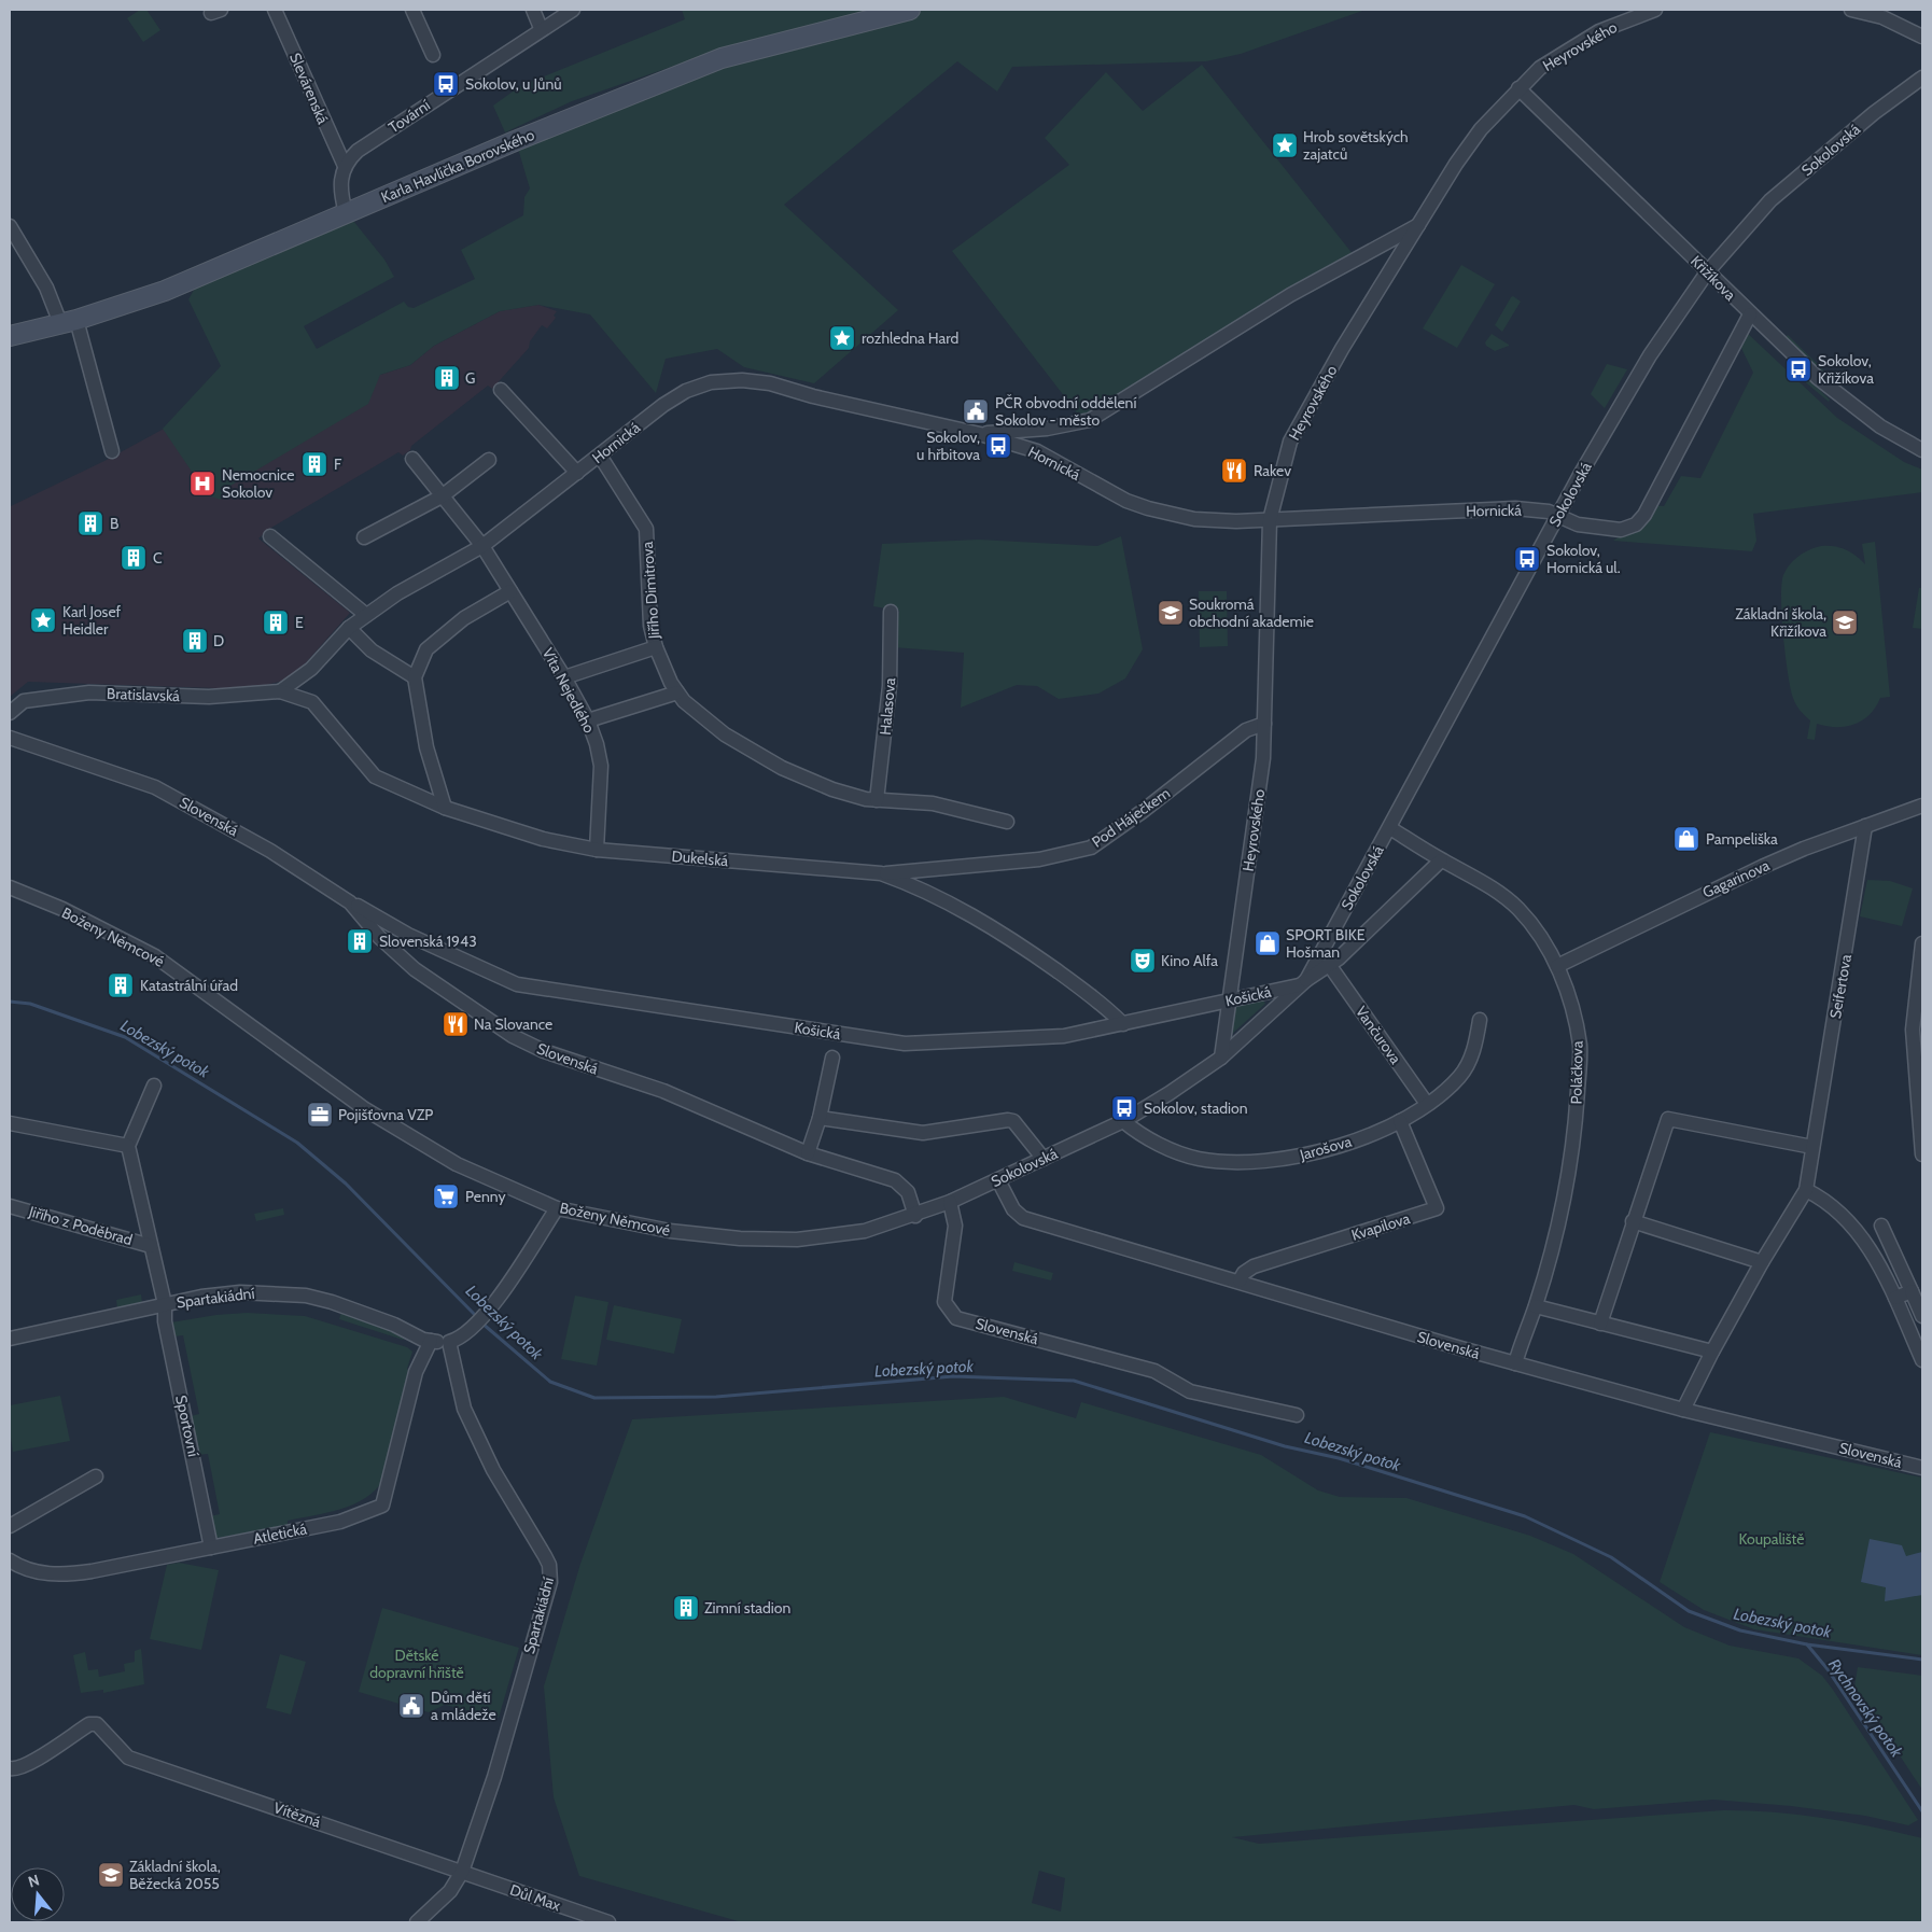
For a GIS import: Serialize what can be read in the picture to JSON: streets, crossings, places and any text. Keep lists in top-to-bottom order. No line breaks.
{"streets":{"street":["Heyrovského","Slevárenská","Tovární","Sokolovská","Karla Havlíčka Borovského","Křižíkova","Hornická","Jiřího Dimitrova","Víta Nejedlého","Bratislavská","Halasova","Slovenská","Pod Háječkem","Dukelská","Gagarinova","Boženy Němcové","Seifertova","Košická","Vančurova","Poláčkova","Jarošova","Jiřího z Poděbrad","Kvapilova","Spartakiádní","Sportovní","Atletická","Vítězná","Důl Max"]},"crossings":[["Heyrovského","Sokolovská"],["Heyrovského","Křižíkova"],["Heyrovského","Hornická"],["Heyrovského","Pod Háječkem"],["Heyrovského","Košická"],["Slevárenská","Tovární"],["Sokolovská","Křižíkova"],["Sokolovská","Hornická"],["Sokolovská","Slovenská"],["Sokolovská","Boženy Němcové"],["Sokolovská","Košická"],["Sokolovská","Vančurova"],["Sokolovská","Poláčkova"],["Sokolovská","Jarošova"],["Křižíkova","Hornická"],["Hornická","Jiřího Dimitrova"],["Hornická","Víta Nejedlého"],["Hornická","Bratislavská"],["Hornická","Dukelská"],["Jiřího Dimitrova","Halasova"],["Víta Nejedlého","Dukelská"],["Bratislavská","Dukelská"],["Slovenská","Boženy Němcové"],["Slovenská","Seifertova"],["Slovenská","Košická"],["Slovenská","Poláčkova"],["Slovenská","Kvapilova"],["Pod Háječkem","Dukelská"],["Dukelská","Košická"],["Gagarinova","Seifertova"],["Gagarinova","Poláčkova"],["Vančurova","Jarošova"],["Jarošova","Kvapilova"],["Jiřího z Poděbrad","Sportovní"],["Spartakiádní","Sportovní"],["Spartakiádní","Atletická"],["Spartakiádní","Vítězná"],["Spartakiádní","Důl Max"],["Sportovní","Atletická"],["Vítězná","Důl Max"]],"water":["Lobezský potok","Rychnovský potok"],"parks":["Koupaliště","Dětské dopravní hřiště"],"places":{"bus stop":["Sokolov, u Jůnů","Sokolov, Křižíkova","Sokolov, u hřbitova","Sokolov, Hornická ul.","Sokolov, stadion"],"place":["Hrob sovětských zajatců","rozhledna Hard","Karl Josef Heidler"],"building":["G","F","B","C","E","D","Slovenská 1943","Katastrální úřad","Zimní stadion"],"public building":["PČR obvodní oddělení Sokolov - město","Dům dětí a mládeže"],"restaurant":["Rakev","Na Slovance"],"hospital":["Nemocnice Sokolov"],"school or university":["Soukromá obchodní akademie","Základní škola, Křižíkova","Základní škola, Běžecká 2055"],"shop":["Pampeliška","SPORT BIKE Hošman"],"theatre":["Kino Alfa"],"office":["Pojišťovna VZP"],"supermarket":["Penny"]},"north":"top"}
